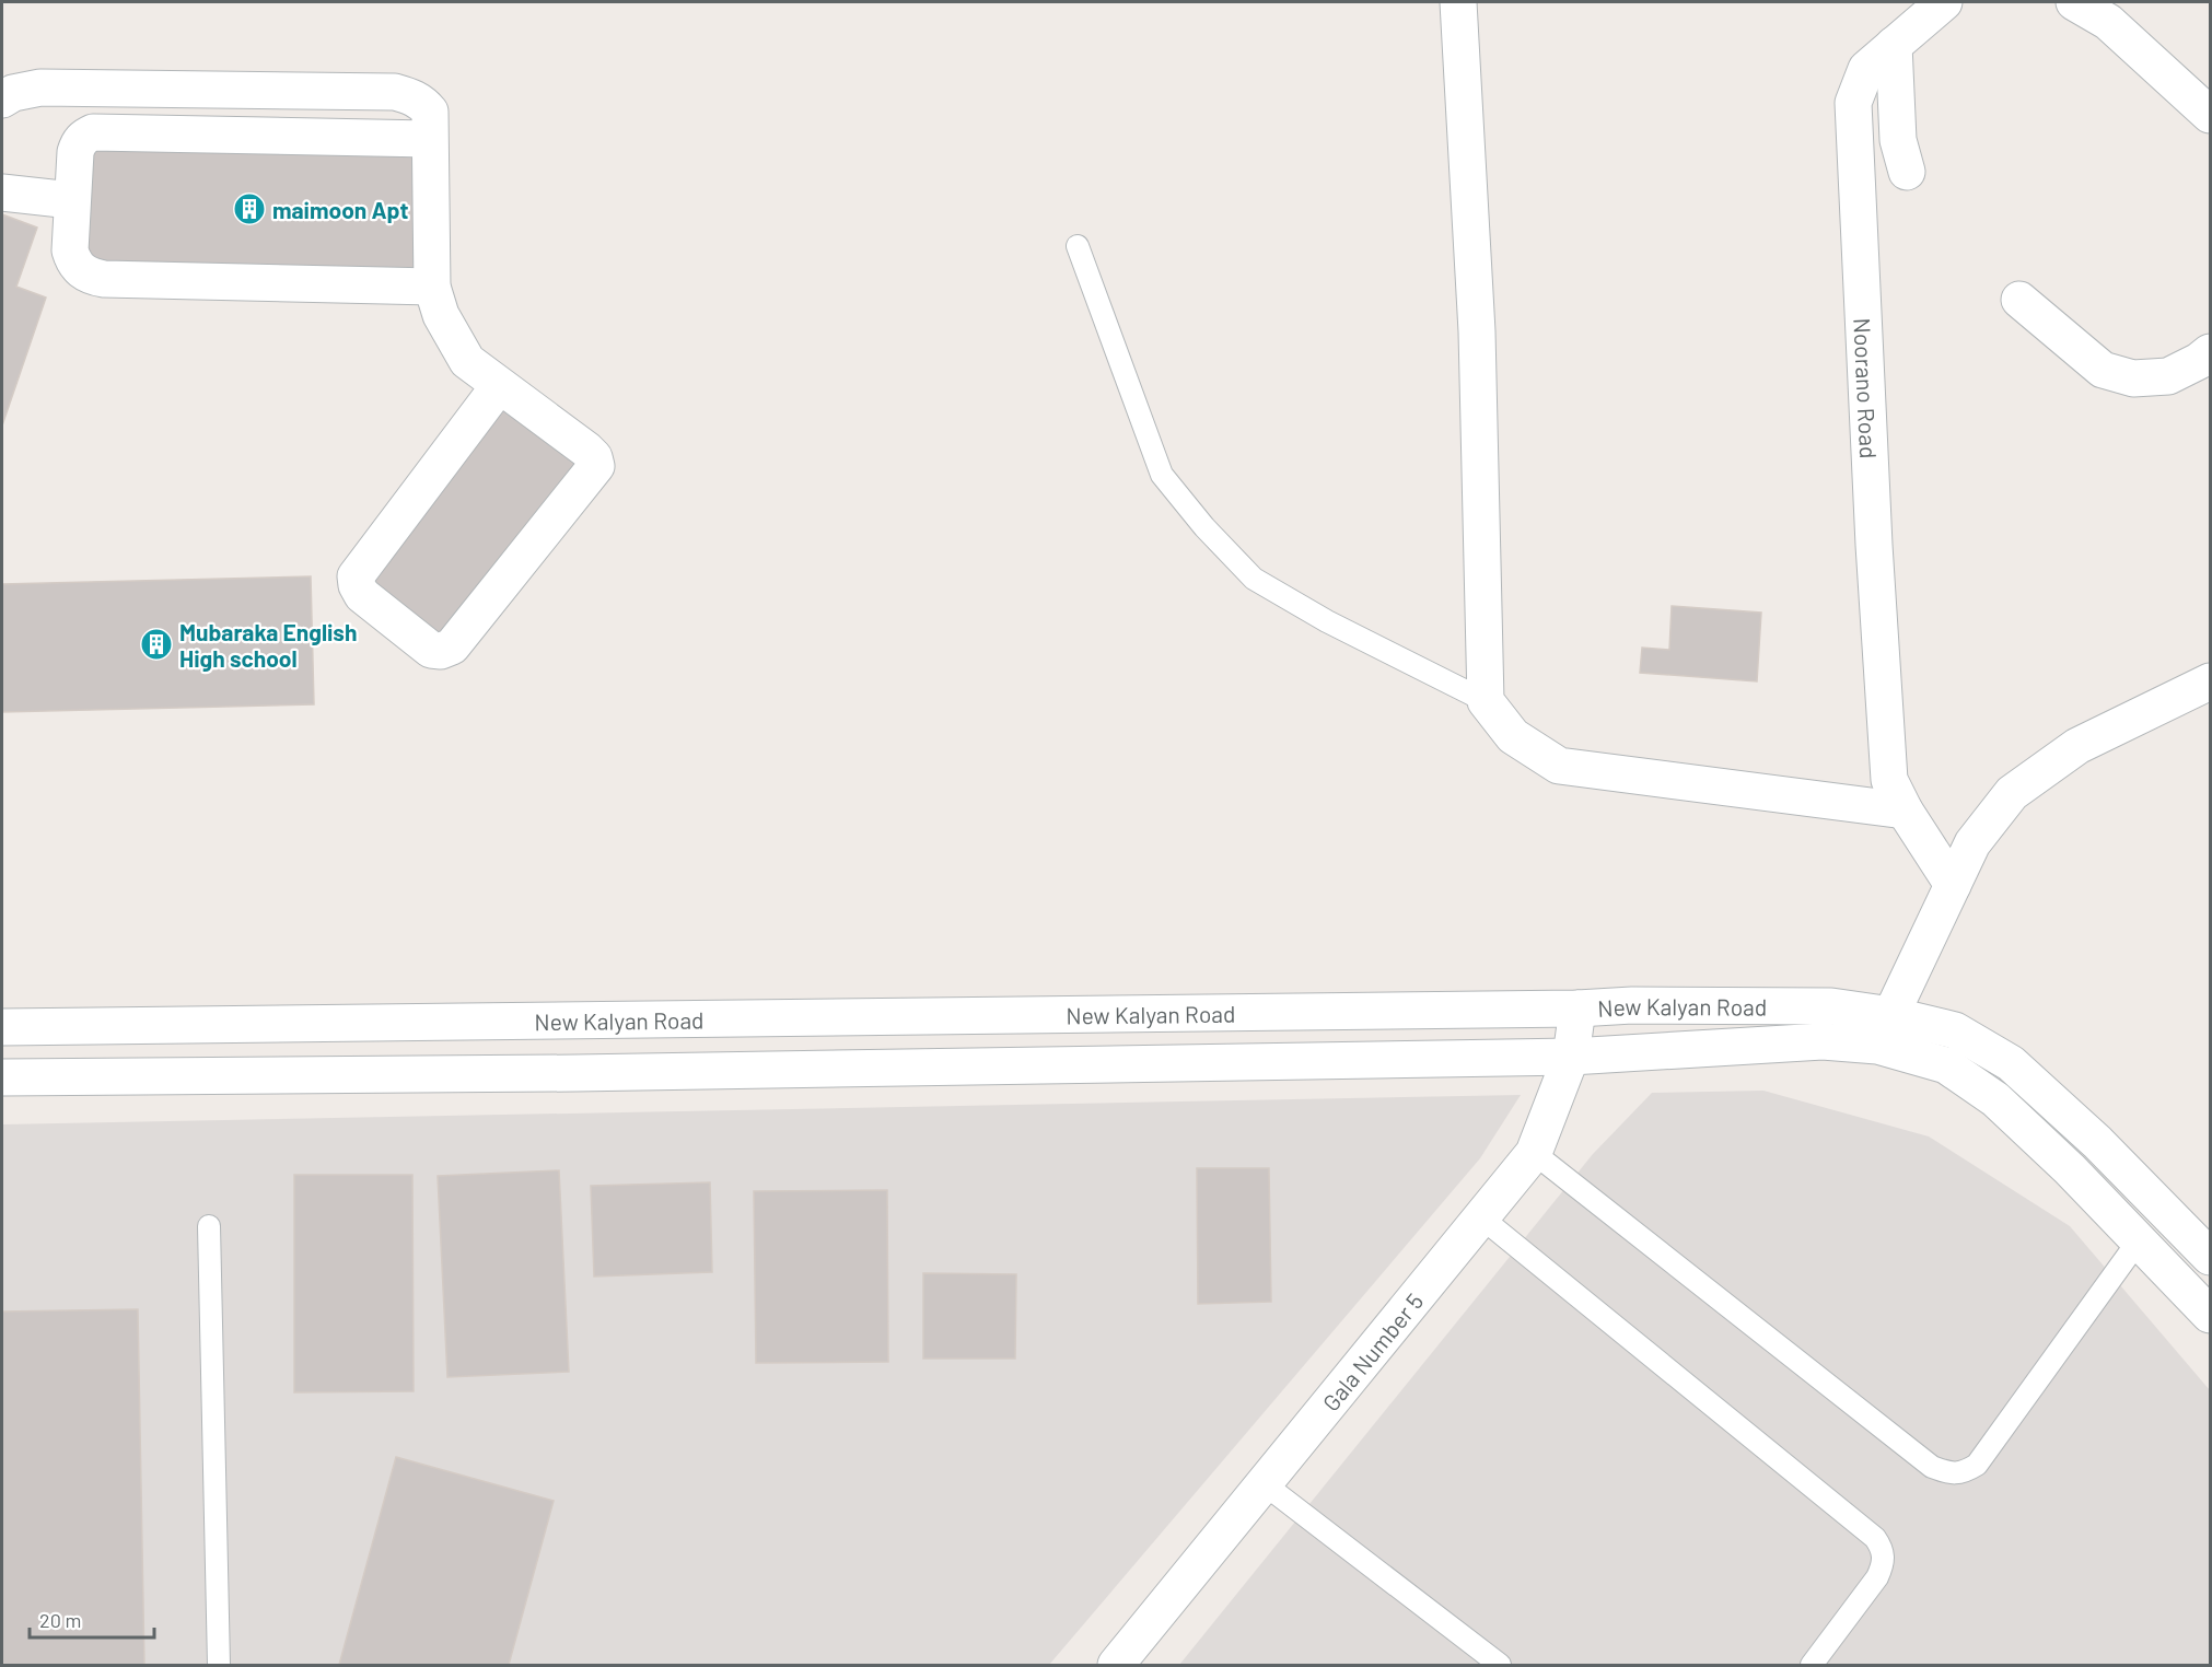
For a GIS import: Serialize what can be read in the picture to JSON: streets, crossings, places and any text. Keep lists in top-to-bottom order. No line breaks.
{"streets":{"street":["Noorano Road","New Kalyan Road","Gala Number 5"]},"crossings":[["New Kalyan Road","Gala Number 5"]],"places":{"building":["maimoon Apt","Mubaraka English High school"]},"scale_bar":"20 m"}
